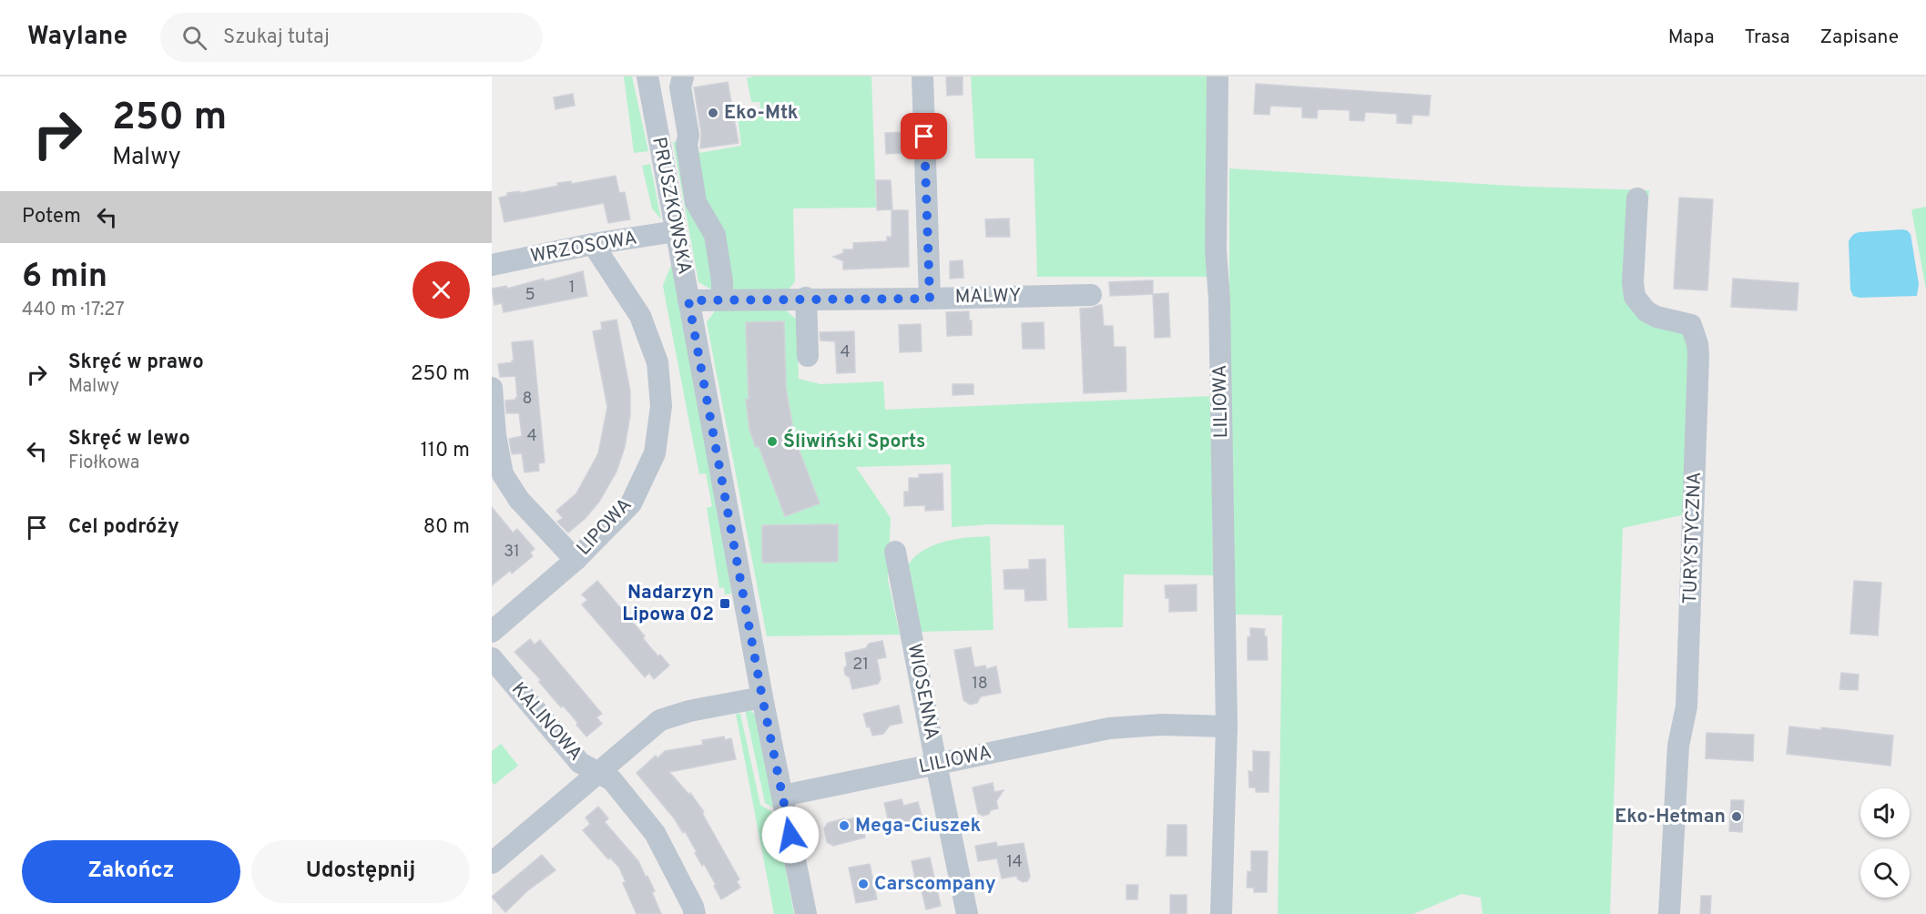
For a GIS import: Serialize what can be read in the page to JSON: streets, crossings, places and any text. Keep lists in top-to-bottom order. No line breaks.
{"streets":{"street":["PRUSZKOWSKA","WRZOSOWA","MALWY","LILIOWA","LIPOWA","TURYSTYCZNA","WIOSENNA","KALINOWA"]},"crossings":[["PRUSZKOWSKA","WRZOSOWA"],["PRUSZKOWSKA","MALWY"],["PRUSZKOWSKA","LILIOWA"],["WRZOSOWA","LIPOWA"],["LILIOWA","WIOSENNA"]],"places":{"other":["Eko-Mtk","Śliwiński Sports","Eko-Hetman","Mega-Ciuszek","Carscompany"],"transit":["Nadarzyn Lipowa 02"]},"house_numbers":["1","5","4","8","4","31","21","18","14"],"page":{"header":"Waylane","search":"Szukaj tutaj","nav":["Mapa","Trasa","Zapisane"],"turn":["250 m","Malwy"],"then":"Potem","heading":["6 min","440 m · 17:27"],"list":[{"name":"Skręć w prawo","note":"Malwy","value":"250 m"},{"name":"Skręć w lewo","note":"Fiołkowa","value":"110 m"},{"name":"Cel podróży","value":"80 m"}],"buttons":["Zakończ","Udostępnij"]}}
